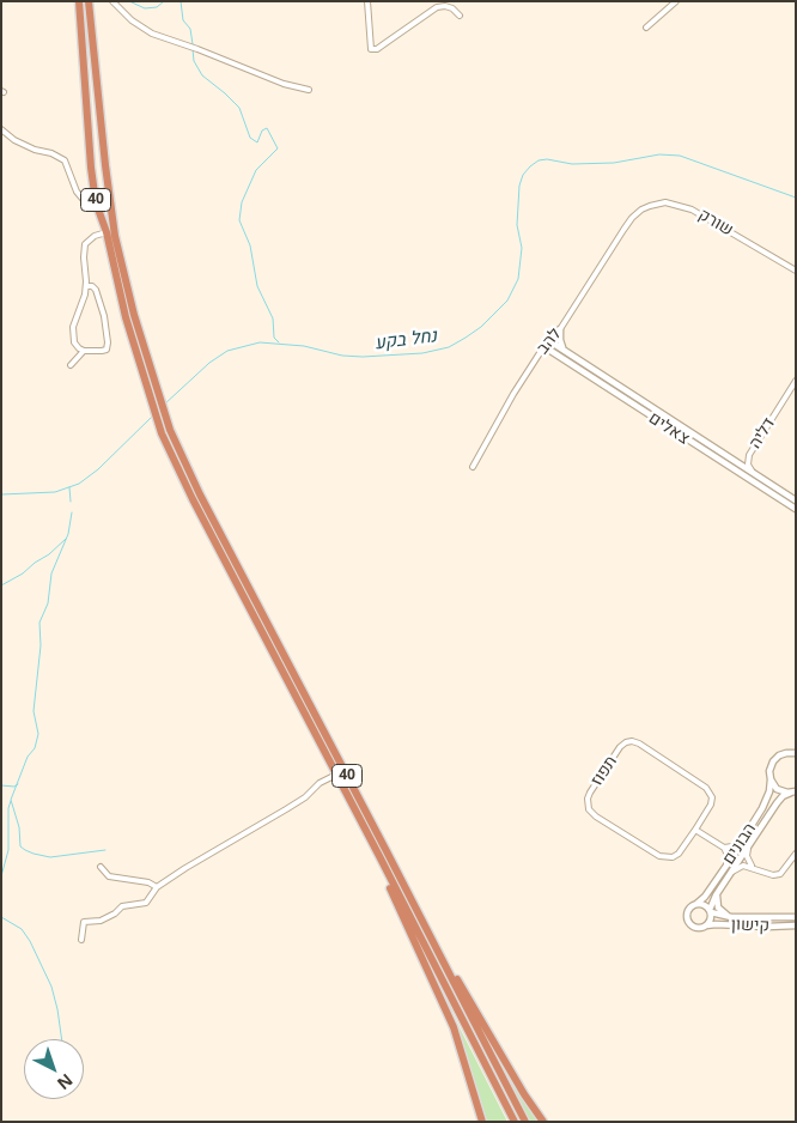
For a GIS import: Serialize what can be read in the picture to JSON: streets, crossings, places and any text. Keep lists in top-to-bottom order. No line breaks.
{"streets":{"highway":["40"],"street":["שורק","להב","צאלים","דליה","תפוז","הבונים","קישון"]},"crossings":[["שורק","להב"],["להב","צאלים"],["צאלים","דליה"],["הבונים","קישון"]],"water":["נחל בקע"],"north":"bottom right"}
